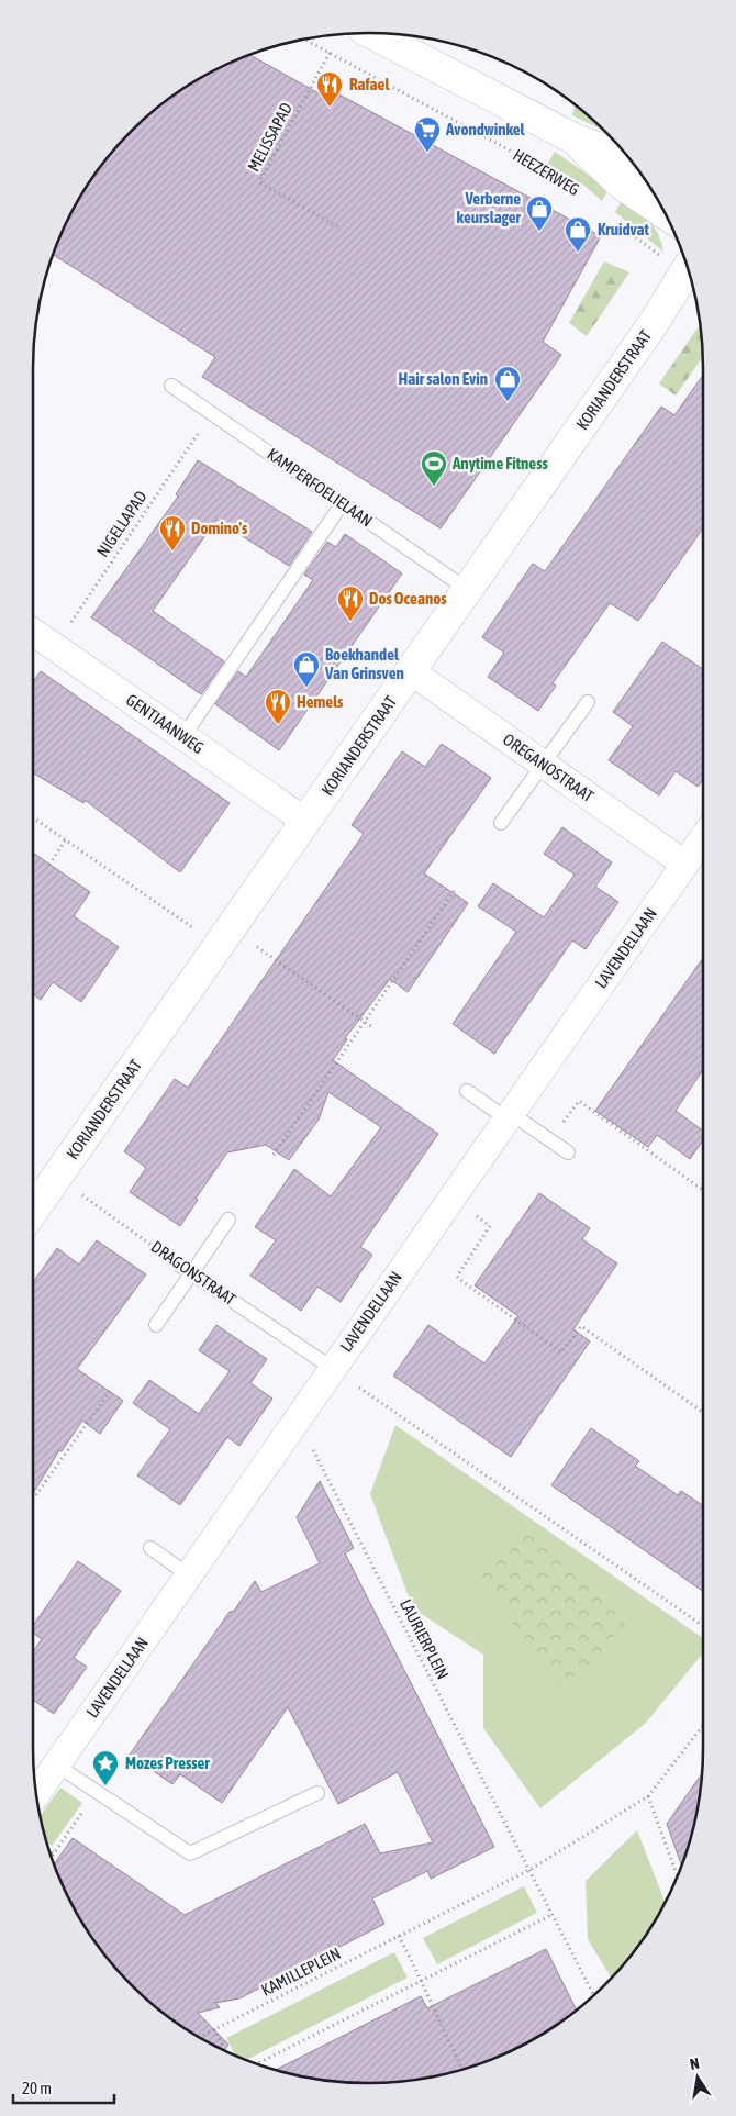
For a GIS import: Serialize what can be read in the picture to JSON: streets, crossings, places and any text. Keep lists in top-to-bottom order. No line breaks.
{"streets":{"street":["KORIANDERSTRAAT","GENTIAANWEG","OREGANOSTRAAT","LAVENDELLAAN"],"lane":["KAMPERFOELIELAAN","DRAGONSTRAAT"],"path":["MELISSAPAD","HEEZERWEG","NIGELLAPAD","LAURIERPLEIN","KAMILLEPLEIN"]},"crossings":[["MELISSAPAD","HEEZERWEG"],["KORIANDERSTRAAT","KAMPERFOELIELAAN"],["KORIANDERSTRAAT","GENTIAANWEG"],["KORIANDERSTRAAT","OREGANOSTRAAT"],["KORIANDERSTRAAT","DRAGONSTRAAT"],["KAMPERFOELIELAAN","NIGELLAPAD"],["NIGELLAPAD","GENTIAANWEG"],["OREGANOSTRAAT","LAVENDELLAAN"],["LAVENDELLAAN","DRAGONSTRAAT"],["LAVENDELLAAN","LAURIERPLEIN"],["LAURIERPLEIN","KAMILLEPLEIN"]],"places":{"restaurant":["Rafael","Domino's","Dos Oceanos","Hemels"],"supermarket":["Avondwinkel"],"shop":["Verberne keurslager","Kruidvat","Hair salon Evin","Boekhandel Van Grinsven"],"sports":["Anytime Fitness"],"place":["Mozes Presser"]},"scale_bar":"20 m","north":"top"}
